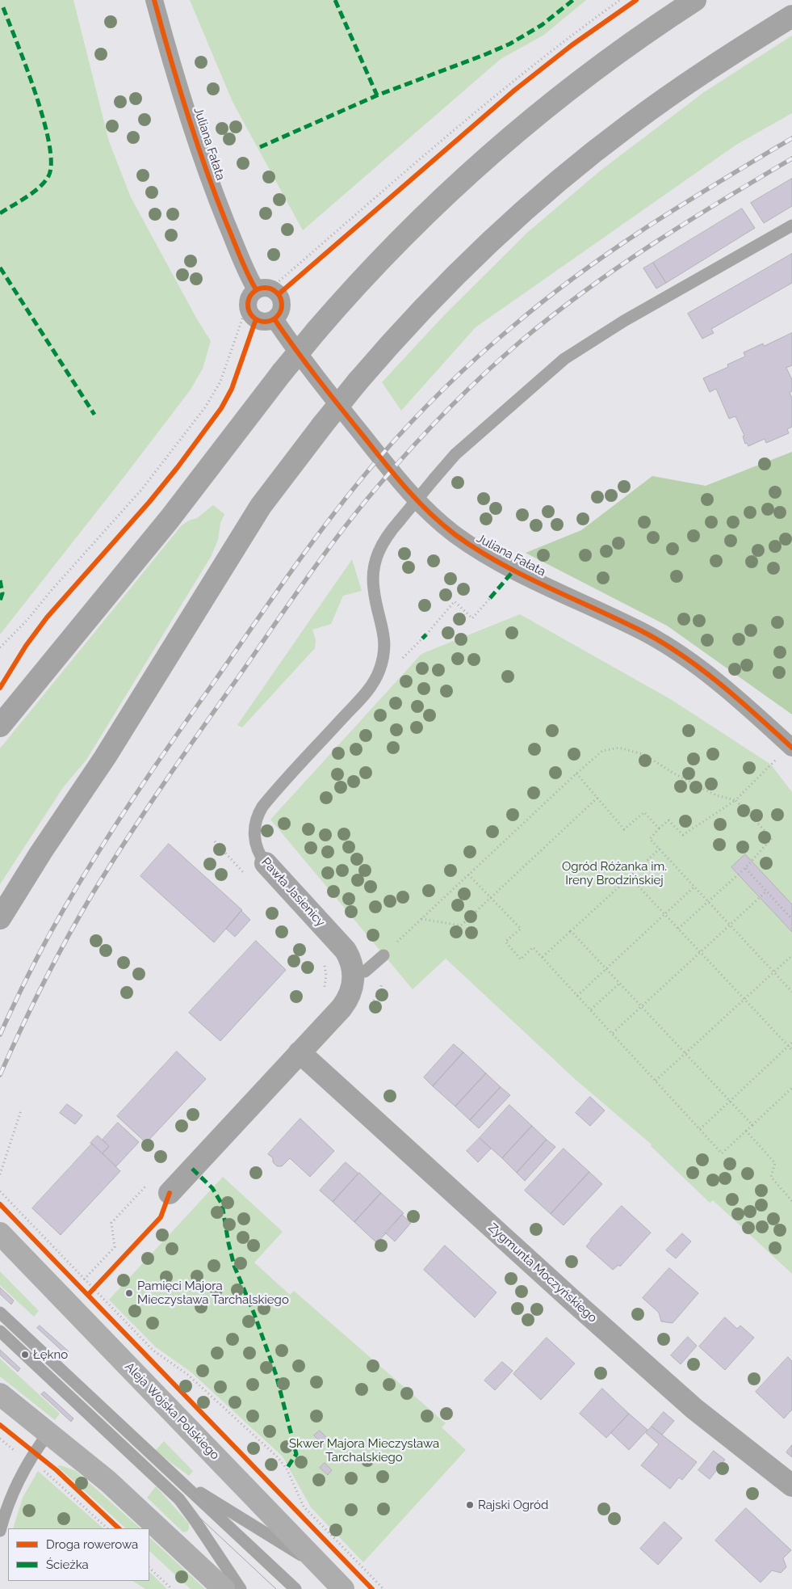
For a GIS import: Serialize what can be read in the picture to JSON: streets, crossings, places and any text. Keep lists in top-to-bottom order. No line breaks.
{"streets":{"main road":["Aleja Wojska Polskiego"],"street":["Juliana Fałata","Pawła Jasienicy","Zygmunta Moczyńskiego"]},"parks":["Ogród Różanka im. Ireny Brodzińskiej","Skwer Majora Mieczysława Tarchalskiego"],"places":["Pamięci Majora Mieczysława Tarchalskiego","Łękno","Rajski Ogród"],"legend":["Droga rowerowa","Ścieżka"]}
